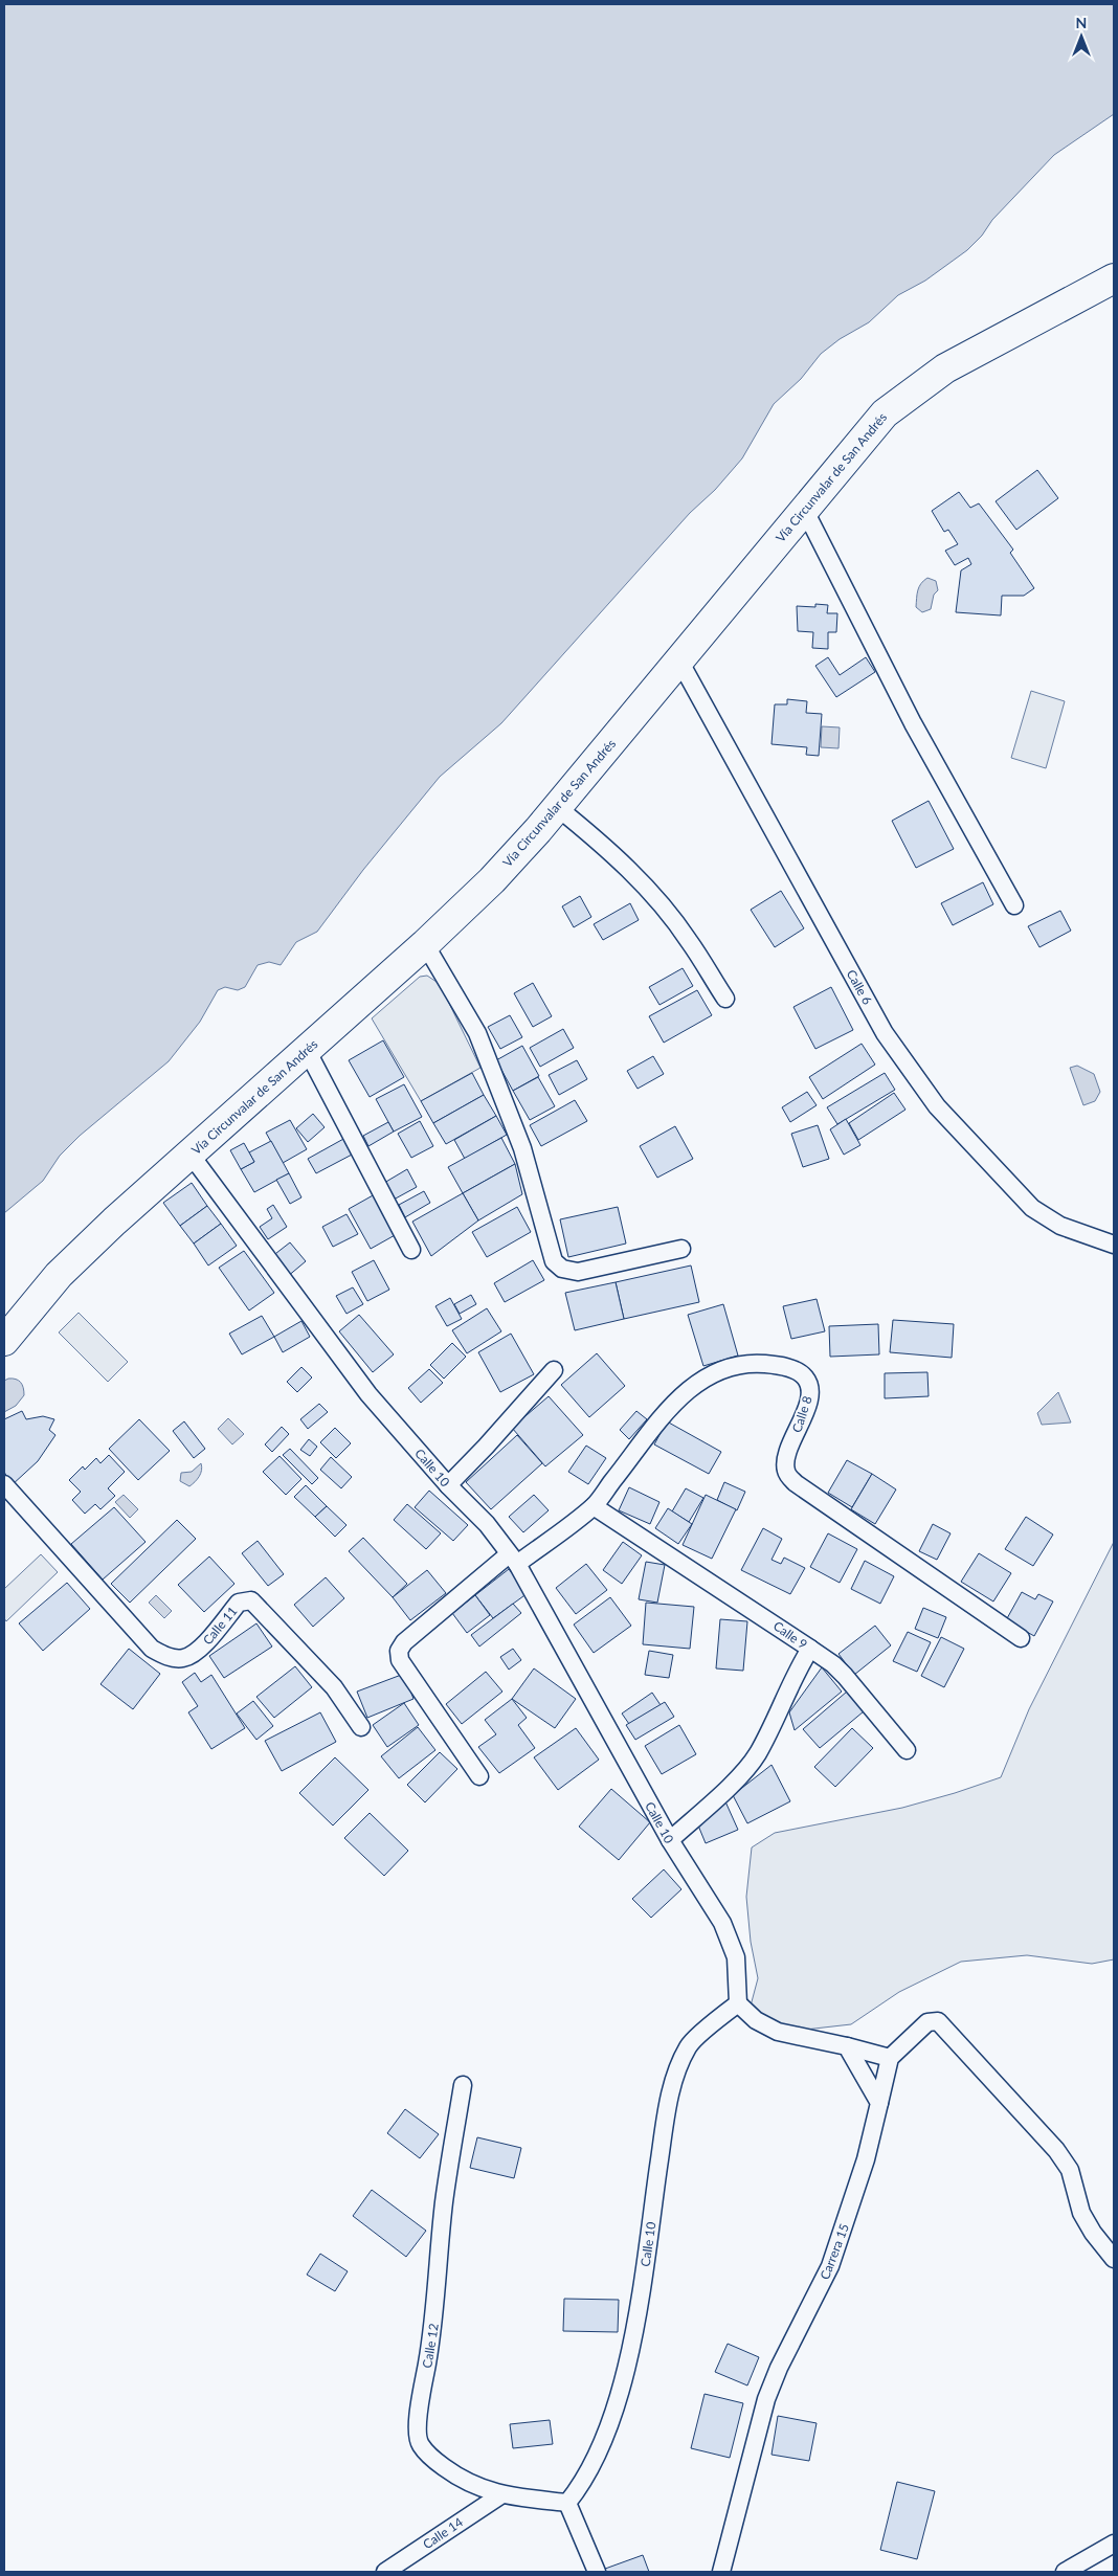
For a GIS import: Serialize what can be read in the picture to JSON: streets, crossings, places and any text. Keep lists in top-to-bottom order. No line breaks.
{"streets":{"highway":["Vía Circunvalar de San Andrés"],"street":["Calle 6","Calle 8","Calle 10","Calle 11","Calle 9","Carrera 15","Calle 12","Calle 14"]},"crossings":[["Vía Circunvalar de San Andrés","Calle 6"],["Vía Circunvalar de San Andrés","Calle 10"],["Calle 8","Calle 10"],["Calle 8","Calle 9"],["Calle 10","Calle 9"],["Calle 10","Calle 12"],["Calle 12","Calle 14"]],"north":"top"}
